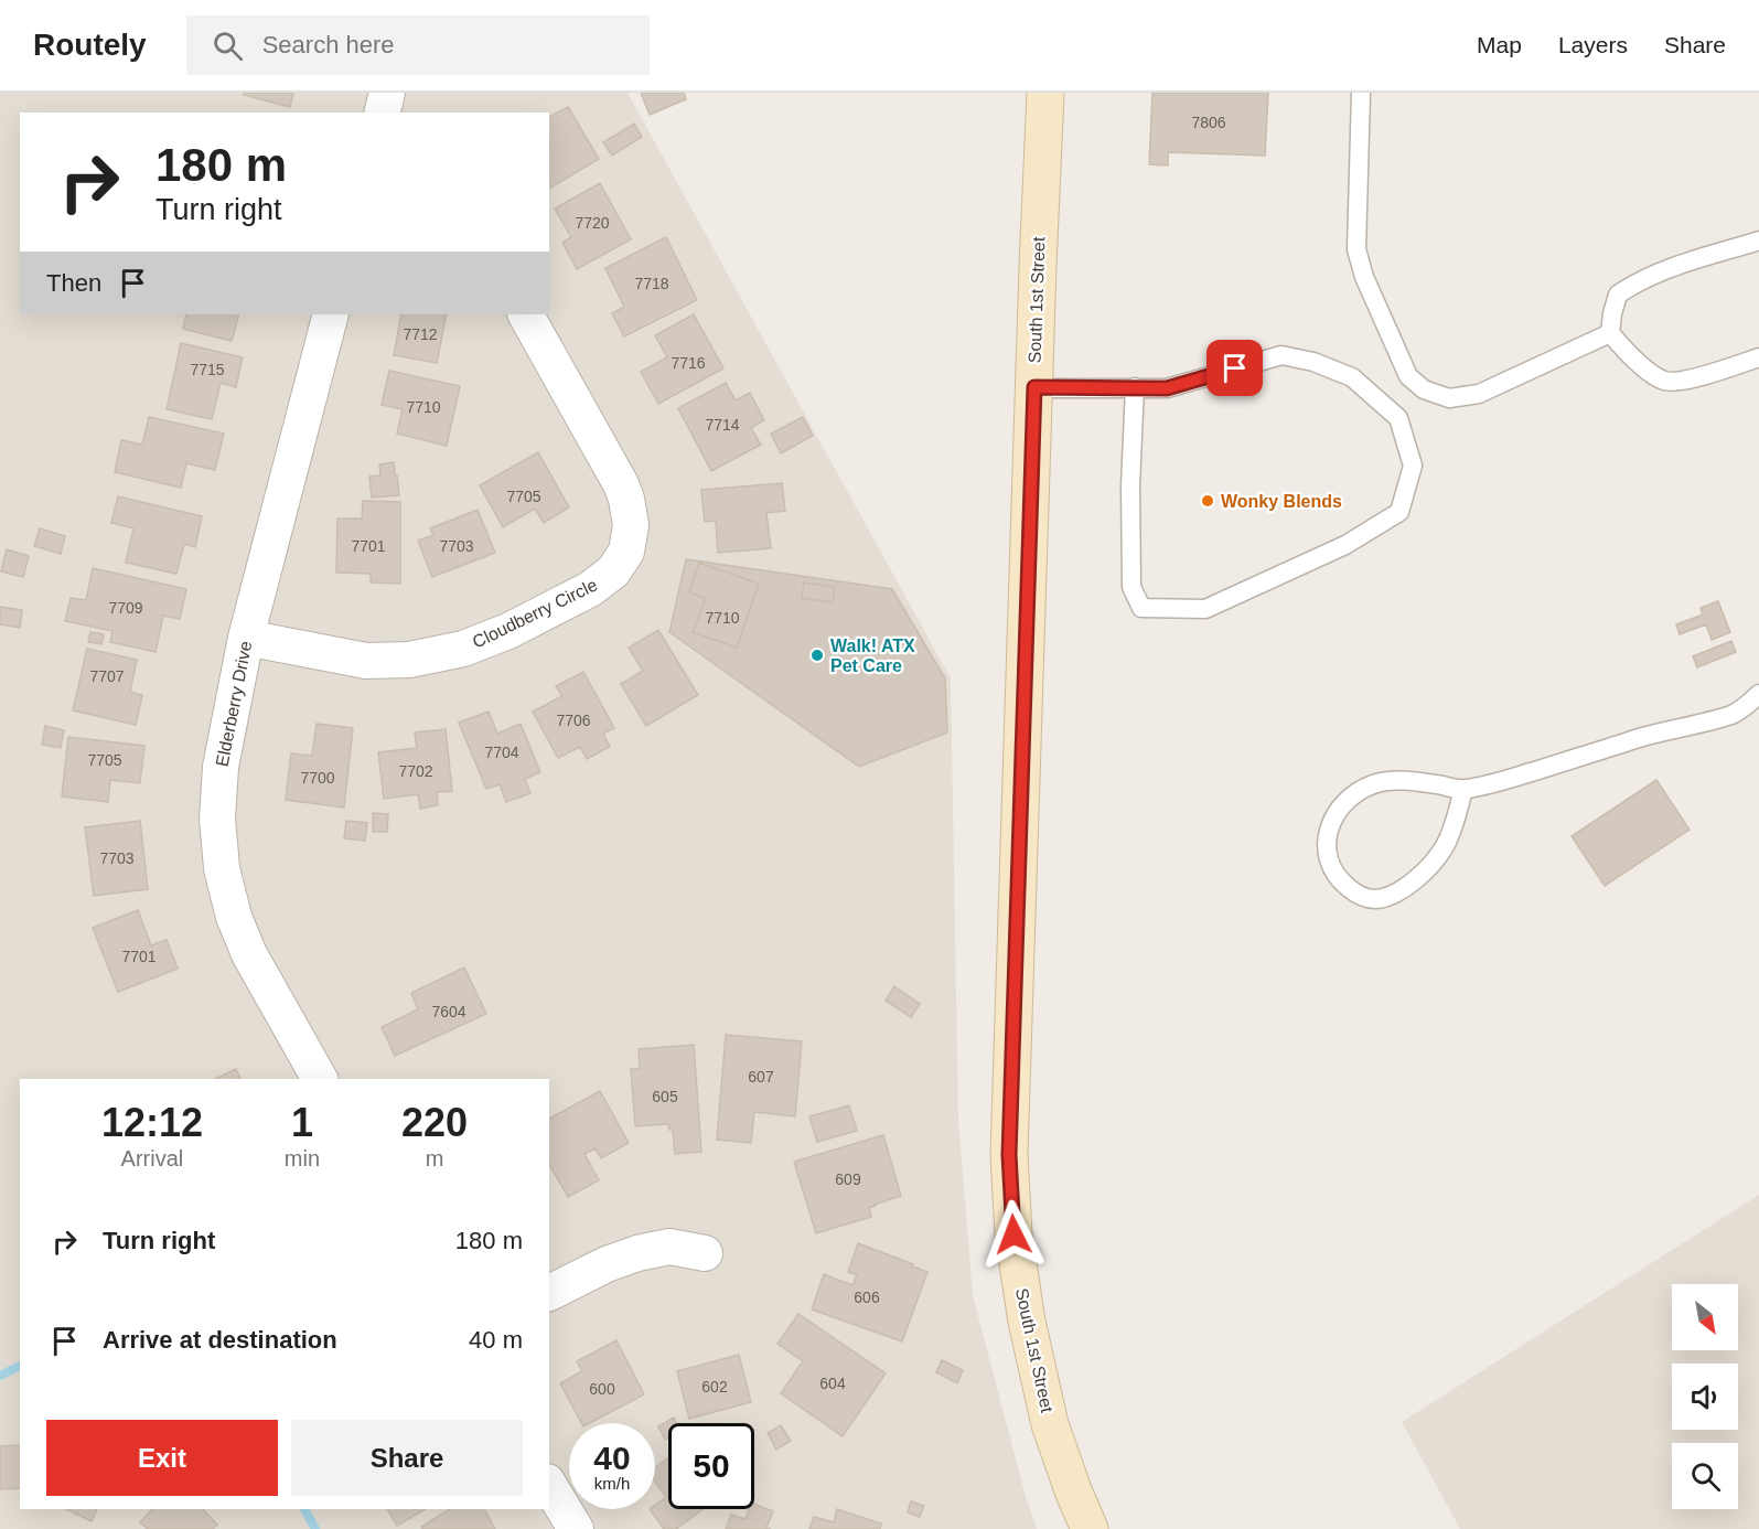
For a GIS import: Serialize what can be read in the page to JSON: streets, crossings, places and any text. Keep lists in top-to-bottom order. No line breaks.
{"streets":{"main road":["South 1st Street"],"street":["Cloudberry Circle","Elderberry Drive"]},"crossings":[["Cloudberry Circle","Elderberry Drive"]],"places":["Wonky Blends","Walk! ATX Pet Care"],"house_numbers":["7806","7720","7718","7712","7716","7715","7710","7714","7705","7701","7703","7709","7710","7707","7706","7704","7705","7702","7700","7703","7701","7604","607","605","609","606","604","602","600"],"north":"bottom right","page":{"header":"Routely","search":"Search here","nav":["Map","Layers","Share"],"turn":["180 m","Turn right"],"then":"Then","eta":["12:12","Arrival","1","min","220","m"],"list":[{"name":"Turn right","value":"180 m"},{"name":"Arrive at destination","value":"40 m"}],"buttons":["Exit","Share"],"speed":"40 km/h","limit":"50"}}
